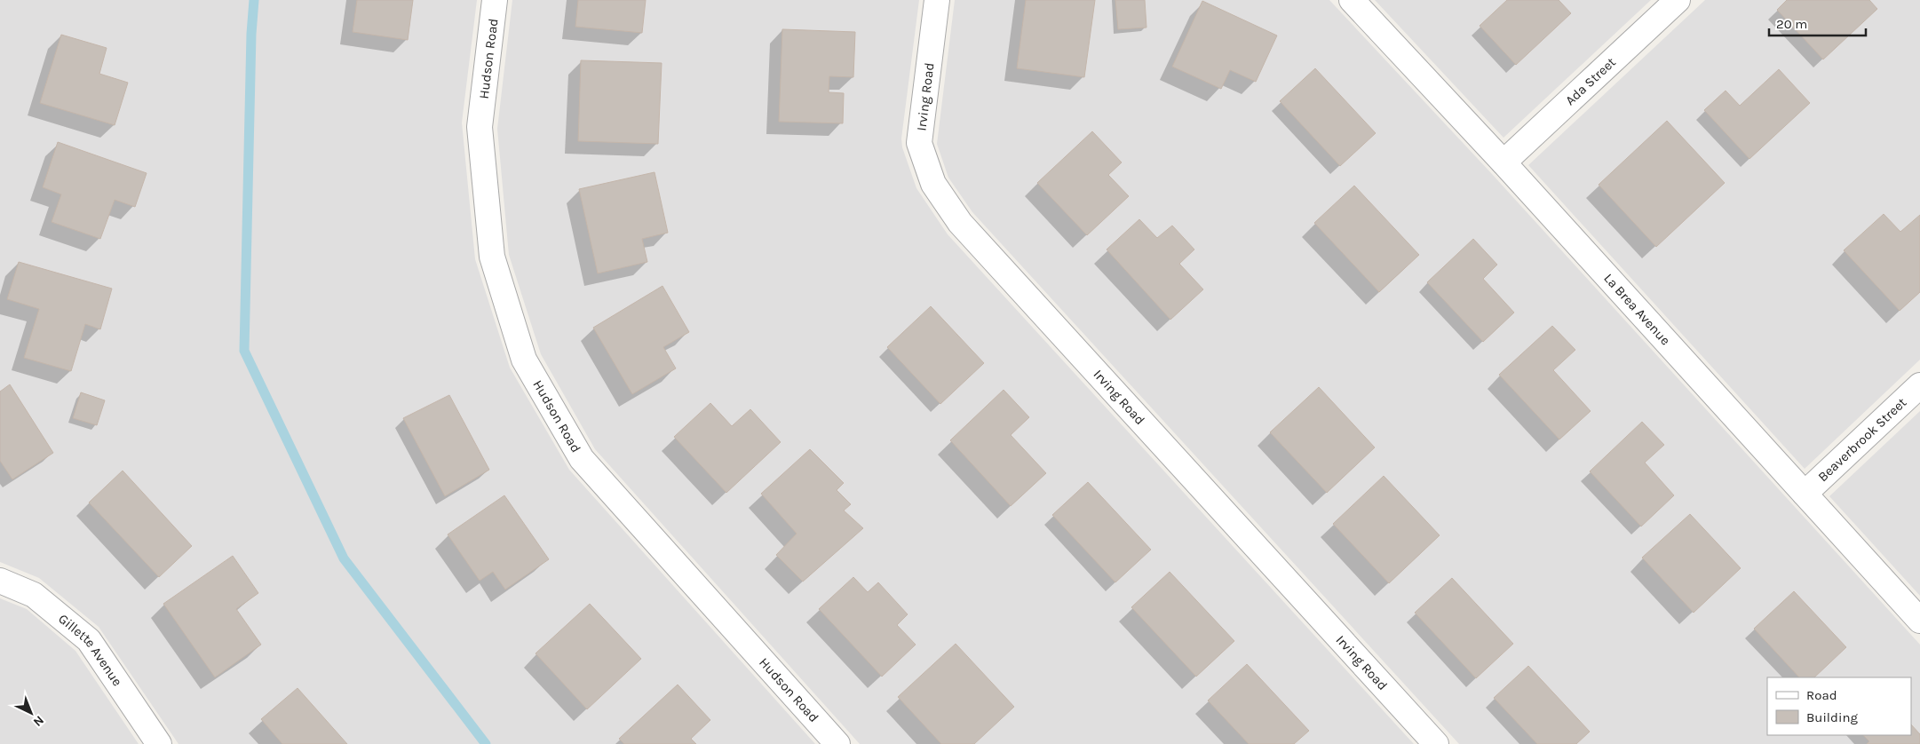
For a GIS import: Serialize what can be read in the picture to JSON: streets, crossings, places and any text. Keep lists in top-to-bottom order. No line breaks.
{"streets":{"street":["Hudson Road","Ada Street","Irving Road","La Brea Avenue","Beaverbrook Street","Gillette Avenue"]},"crossings":[["Ada Street","La Brea Avenue"],["La Brea Avenue","Beaverbrook Street"]],"legend":["Road","Building"],"scale_bar":"20 m","north":"bottom right"}
